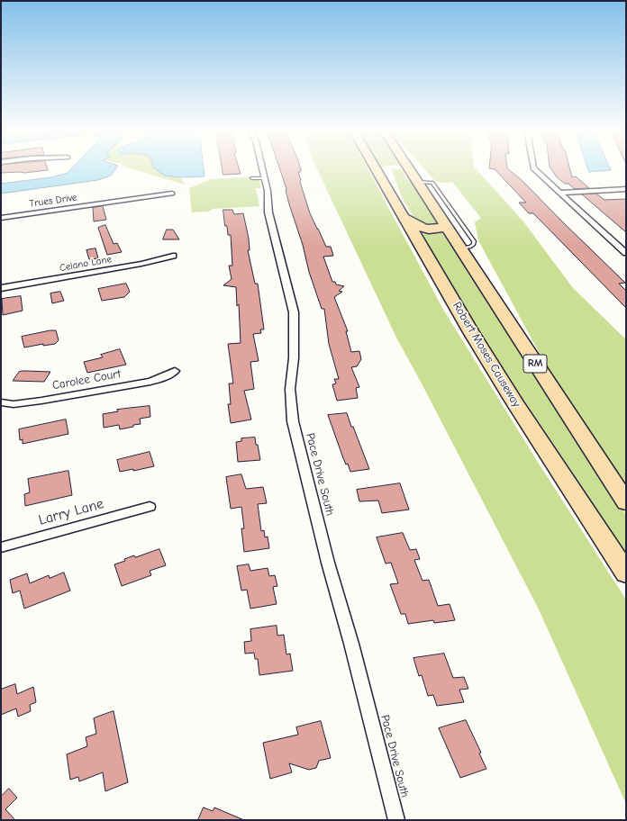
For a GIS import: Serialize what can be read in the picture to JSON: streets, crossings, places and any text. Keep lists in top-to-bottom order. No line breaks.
{"streets":{"highway":["Robert Moses Causeway","RM"],"street":["Trues Drive","Celano Lane","Carolee Court","Pace Drive South","Larry Lane"]}}
